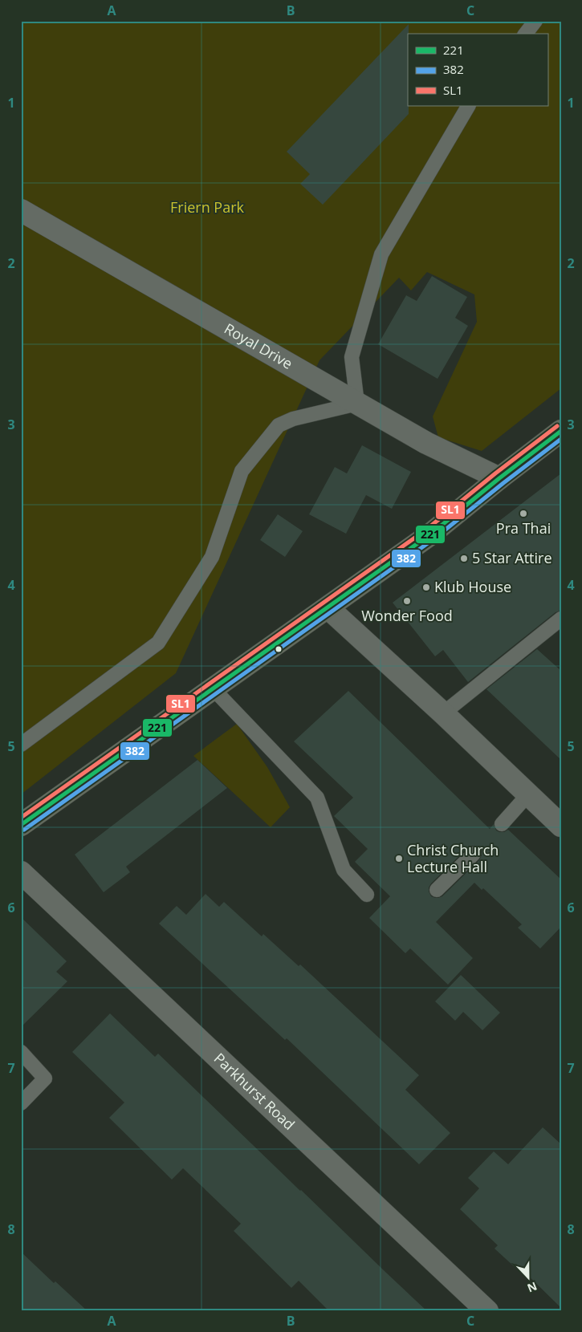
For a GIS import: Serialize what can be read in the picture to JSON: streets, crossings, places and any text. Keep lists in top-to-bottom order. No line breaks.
{"streets":{"street":["Royal Drive","Parkhurst Road"]},"parks":["Friern Park"],"places":["Pra Thai","5 Star Attire","Klub House","Wonder Food","Christ Church Lecture Hall"],"lines":["transit line SL1","transit line 221","transit line 382"],"legend":["221","382","SL1"],"north":"bottom","grid":{"columns":["A","B","C"],"rows":["1","2","3","4","5","6","7","8"]}}
